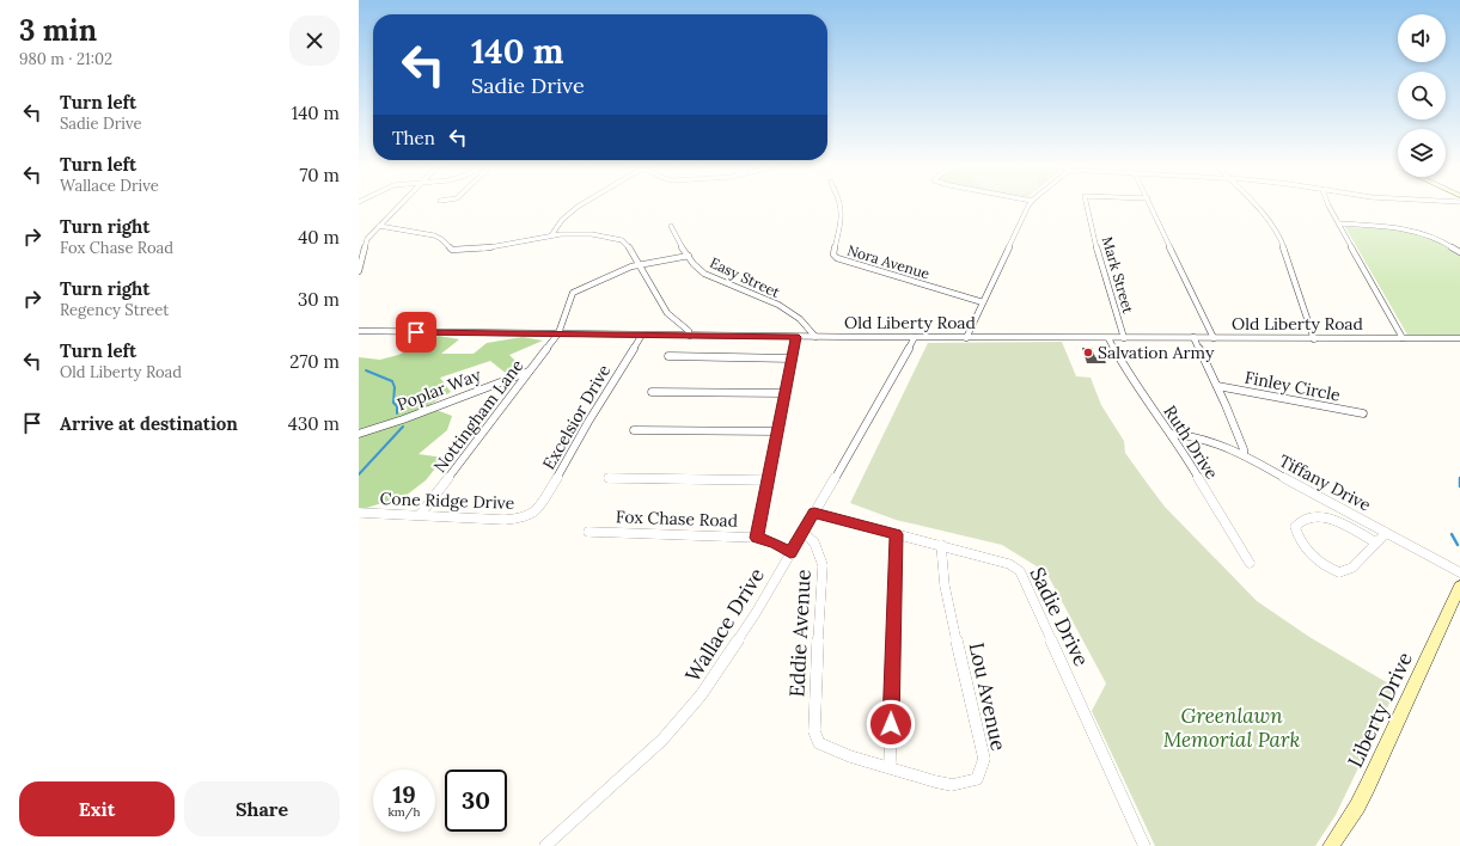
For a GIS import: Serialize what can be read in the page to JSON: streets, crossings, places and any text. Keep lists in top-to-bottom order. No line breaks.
{"streets":{"main road":["Liberty Drive"],"street":["Nora Avenue","Mark Street","Easy Street","Old Liberty Road","Finley Circle","Poplar Way","Nottingham Lane","Excelsior Drive","Ruth Drive","Tiffany Drive","Cone Ridge Drive","Fox Chase Road","Sadie Drive","Wallace Drive","Eddie Avenue","Lou Avenue"]},"crossings":[["Mark Street","Old Liberty Road"],["Easy Street","Old Liberty Road"],["Easy Street","Nottingham Lane"],["Old Liberty Road","Nottingham Lane"],["Old Liberty Road","Excelsior Drive"],["Old Liberty Road","Ruth Drive"],["Old Liberty Road","Wallace Drive"],["Poplar Way","Nottingham Lane"],["Nottingham Lane","Cone Ridge Drive"],["Excelsior Drive","Cone Ridge Drive"],["Ruth Drive","Tiffany Drive"],["Fox Chase Road","Wallace Drive"],["Sadie Drive","Wallace Drive"],["Sadie Drive","Lou Avenue"],["Wallace Drive","Eddie Avenue"],["Eddie Avenue","Lou Avenue"]],"parks":["Greenlawn Memorial Park"],"places":["Salvation Army"],"page":{"heading":["3 min","980 m · 21:02"],"turn":["140 m","Sadie Drive"],"list":[{"name":"Turn left","note":"Sadie Drive","value":"140 m"},{"name":"Turn left","note":"Wallace Drive","value":"70 m"},{"name":"Turn right","note":"Fox Chase Road","value":"40 m"},{"name":"Turn right","note":"Regency Street","value":"30 m"},{"name":"Turn left","note":"Old Liberty Road","value":"270 m"},{"name":"Arrive at destination","value":"430 m"}],"then":"Then","speed":"19 km/h","limit":"30","buttons":["Exit","Share"]}}
